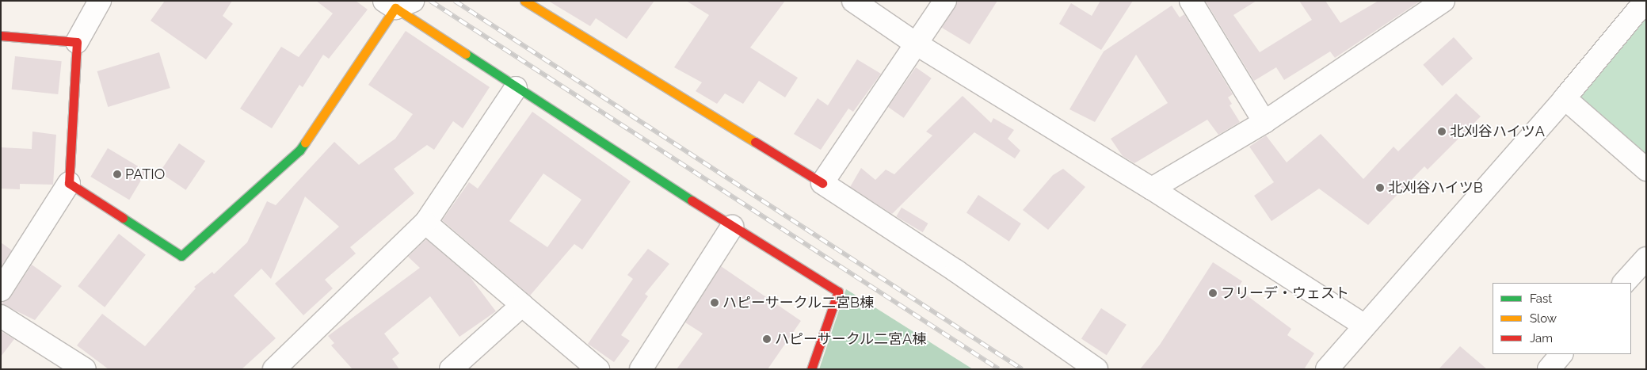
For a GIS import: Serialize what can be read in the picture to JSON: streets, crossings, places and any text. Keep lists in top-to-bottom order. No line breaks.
{"places":["北刈谷ハイツA","PATIO","北刈谷ハイツB","フリーデ・ウェスト","ハピーサークル二宮B棟","ハピーサークル二宮A棟"],"legend":["Fast","Slow","Jam"]}
